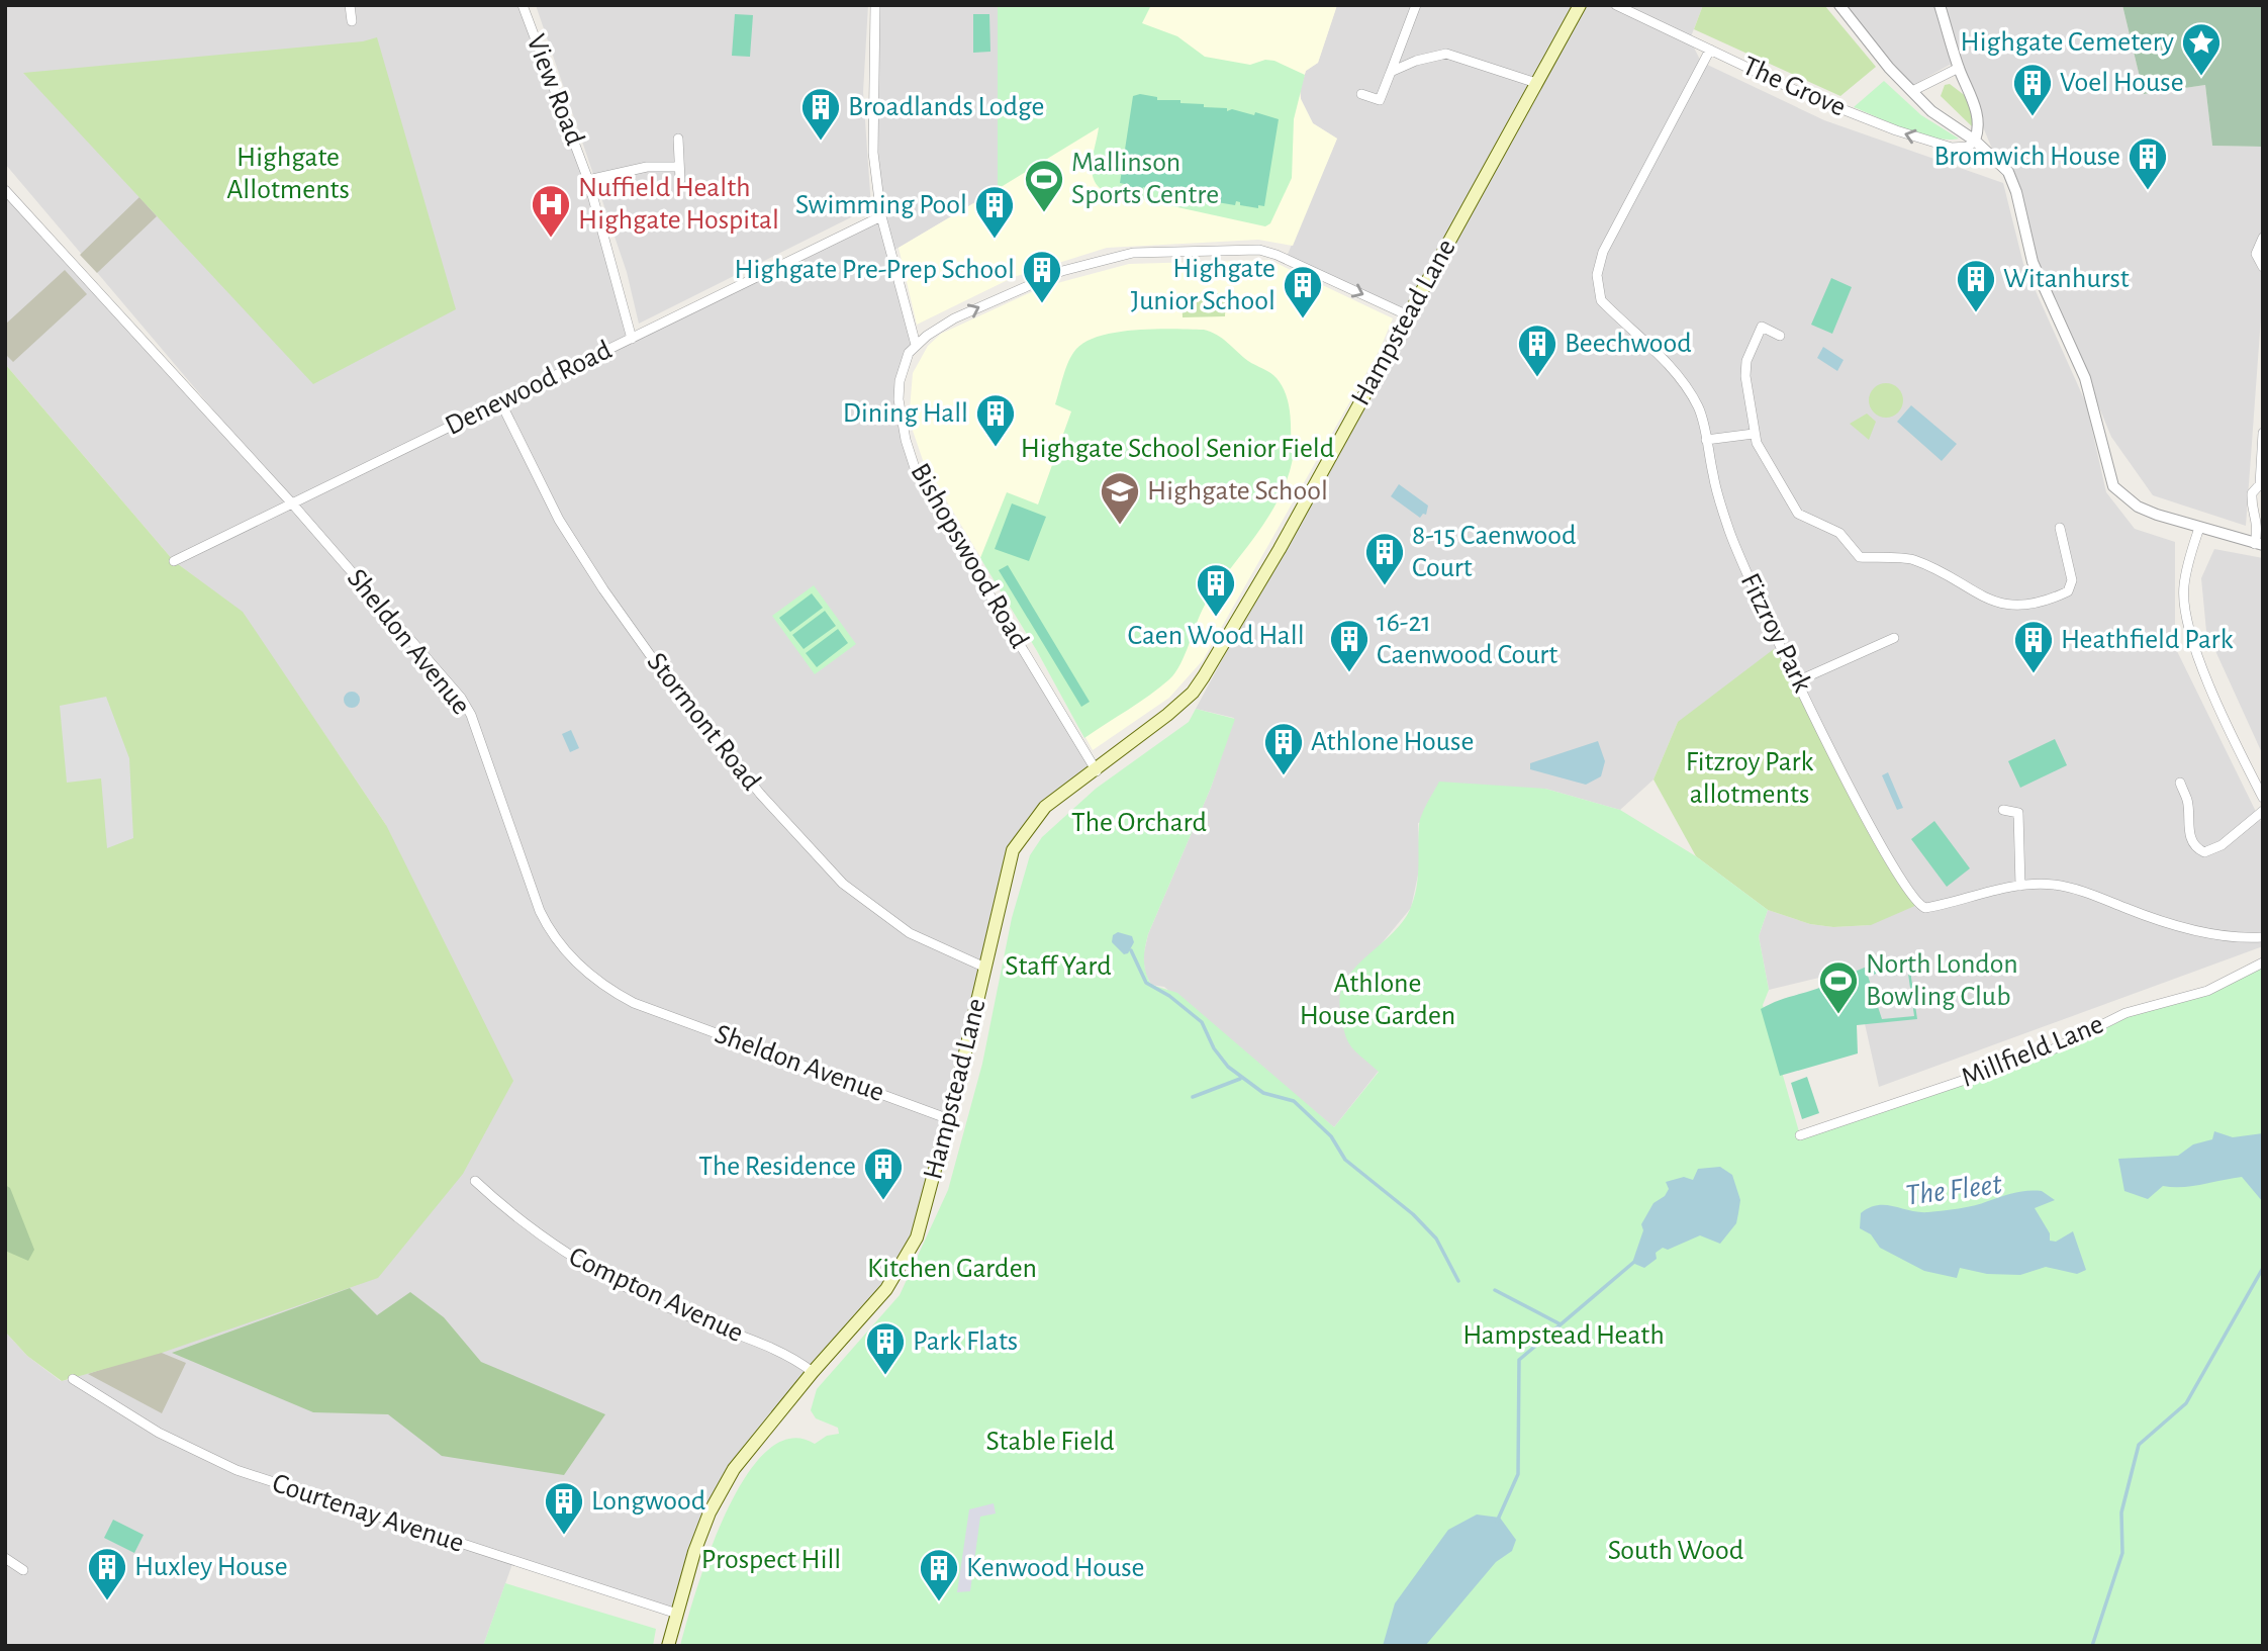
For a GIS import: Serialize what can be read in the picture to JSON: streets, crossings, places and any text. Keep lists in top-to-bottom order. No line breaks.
{"streets":{"main road":["Hampstead Lane"],"street":["The Grove","View Road","Denewood Road","Bishopswood Road","Fitzroy Park","Sheldon Avenue","Stormont Road","Millfield Lane","Compton Avenue","Courtenay Avenue"]},"crossings":[["The Grove","Fitzroy Park"],["View Road","Denewood Road"],["Hampstead Lane","Bishopswood Road"],["Hampstead Lane","Sheldon Avenue"],["Hampstead Lane","Stormont Road"],["Hampstead Lane","Compton Avenue"],["Hampstead Lane","Courtenay Avenue"],["Denewood Road","Sheldon Avenue"],["Denewood Road","Stormont Road"]],"one_way":["The Grove"],"water":["The Fleet"],"parks":["Highgate Allotments","Highgate School Senior Field","Fitzroy Park allotments","The Orchard","Staff Yard","Athlone House Garden","Kitchen Garden","Hampstead Heath","Stable Field","South Wood","Prospect Hill"],"places":{"place":["Highgate Cemetery"],"building":["Voel House","Broadlands Lodge","Bromwich House","Swimming Pool","Highgate Pre-Prep School","Witanhurst","Highgate Junior School","Beechwood","Dining Hall","8-15 Caenwood Court","Caen Wood Hall","16-21 Caenwood Court","Heathfield Park","Athlone House","The Residence","Park Flats","Longwood","Huxley House","Kenwood House"],"sports":["Mallinson Sports Centre","North London Bowling Club"],"hospital":["Nuffield Health Highgate Hospital"],"school or university":["Highgate School"]}}
